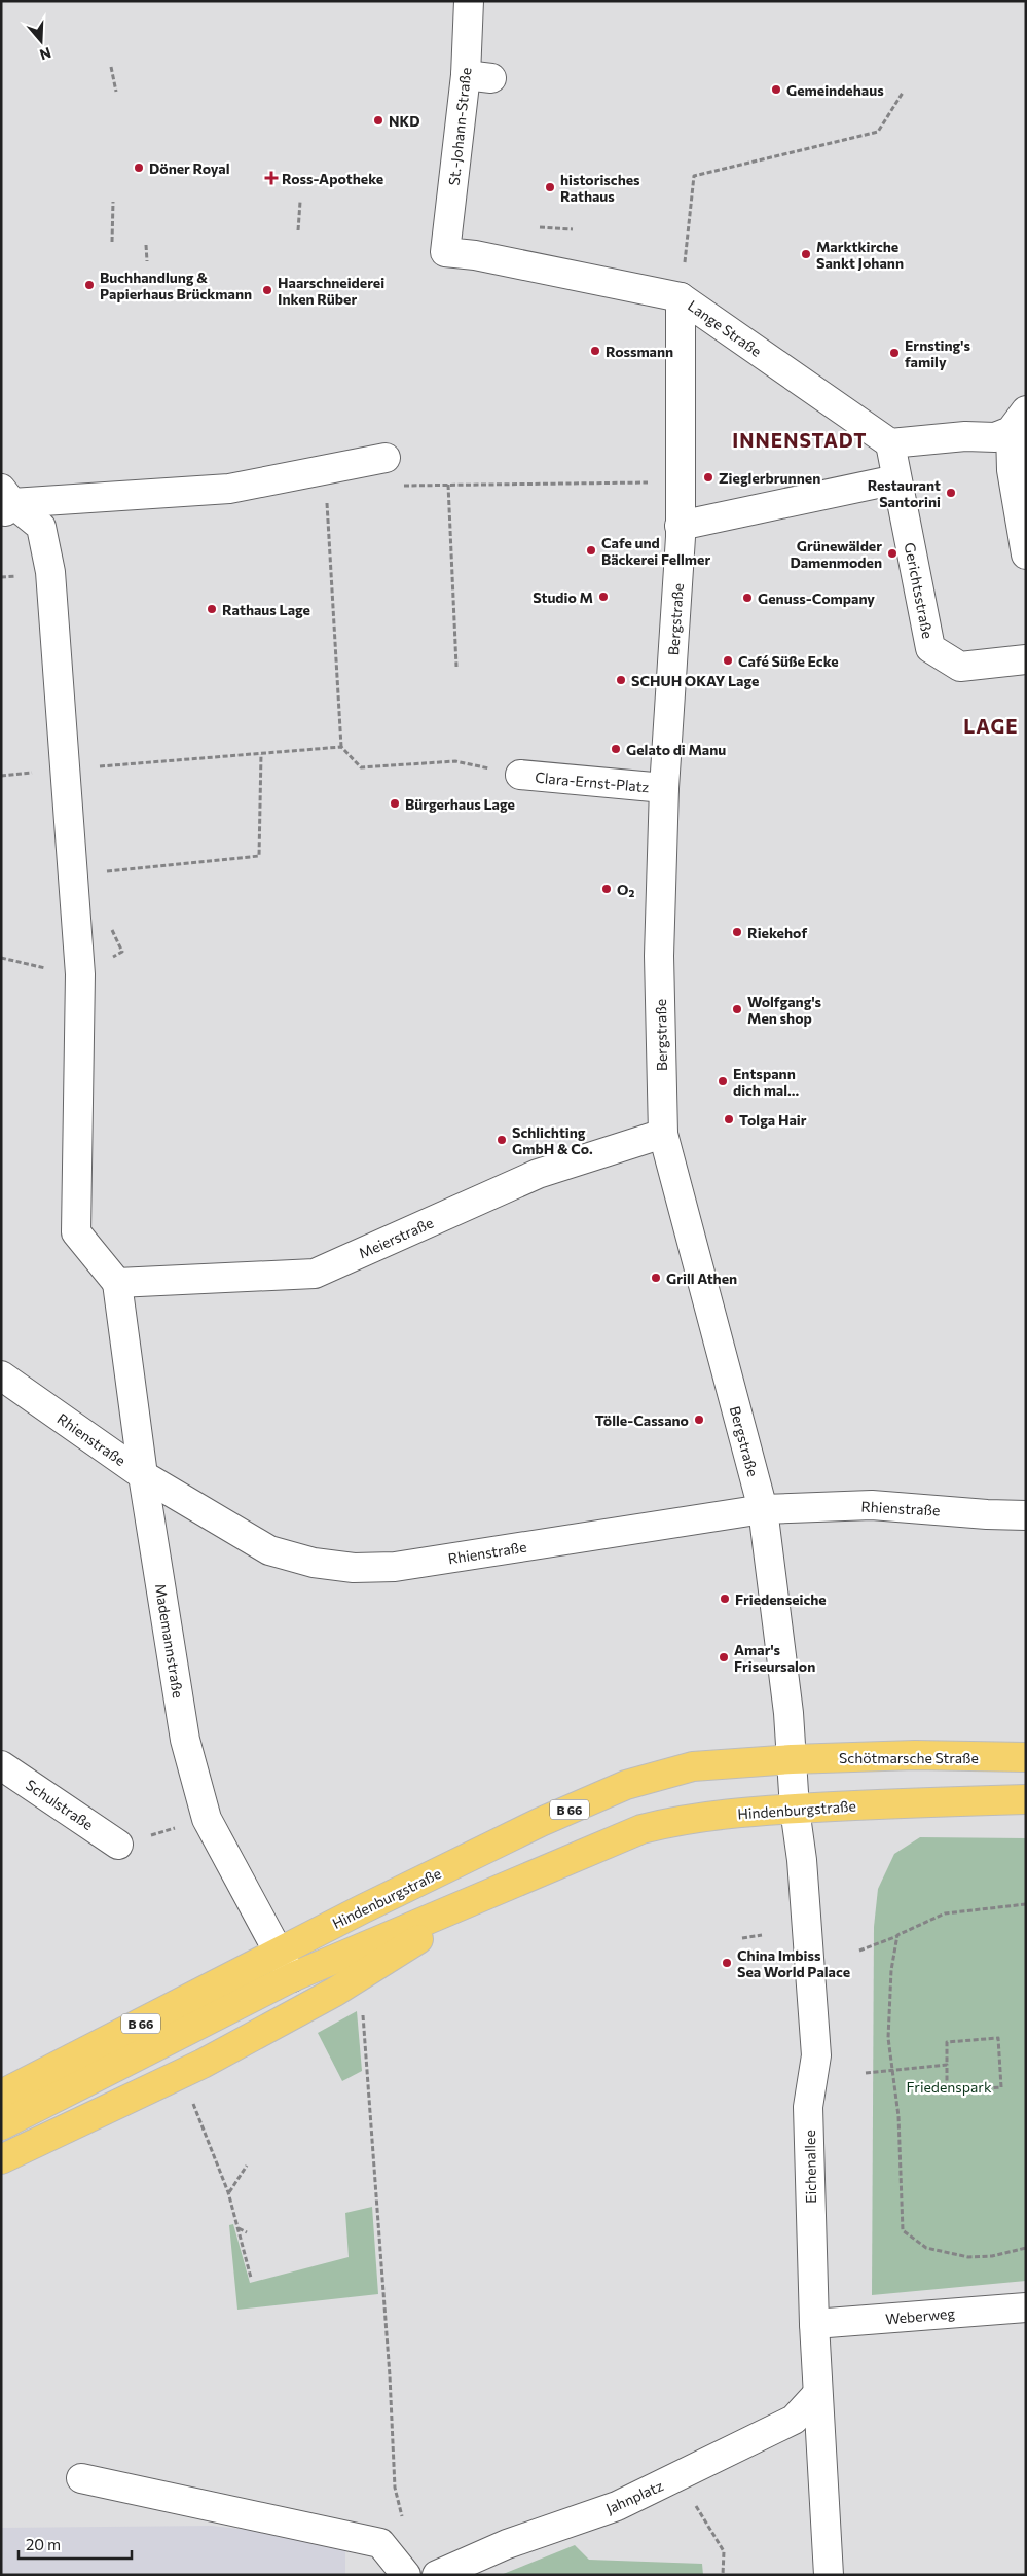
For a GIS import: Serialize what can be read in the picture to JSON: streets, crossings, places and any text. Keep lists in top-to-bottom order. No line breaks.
{"streets":{"main road":["Schötmarsche Straße","B 66","Hindenburgstraße"],"street":["St.-Johann-Straße","Lange Straße","Gerichtsstraße","Bergstraße","Clara-Ernst-Platz","Meierstraße","Rhienstraße","Mademannstraße","Schulstraße","Eichenallee","Weberweg","Jahnplatz"]},"crossings":[["St.-Johann-Straße","Lange Straße"],["Lange Straße","Bergstraße"],["Bergstraße","Clara-Ernst-Platz"],["Bergstraße","Meierstraße"],["Bergstraße","Rhienstraße"],["Bergstraße","Schötmarsche Straße"],["Bergstraße","Hindenburgstraße"],["Bergstraße","Eichenallee"],["Meierstraße","Mademannstraße"],["Rhienstraße","Mademannstraße"],["Mademannstraße","Hindenburgstraße"],["Schötmarsche Straße","Hindenburgstraße"],["Schötmarsche Straße","Eichenallee"],["Hindenburgstraße","Eichenallee"],["Eichenallee","Weberweg"],["Eichenallee","Jahnplatz"]],"districts":["INNENSTADT","LAGE"],"parks":["Friedenspark"],"places":{"other":["Gemeindehaus","NKD","Döner Royal","historisches Rathaus","Marktkirche Sankt Johann","Buchhandlung & Papierhaus Brückmann","Haarschneiderei Inken Rüber","Rossmann","Ernsting's family","Zieglerbrunnen","Restaurant Santorini","Cafe und Bäckerei Fellmer","Grünewälder Damenmoden","Studio M","Genuss-Company","Rathaus Lage","Café Süße Ecke","SCHUH OKAY Lage","Gelato di Manu","Bürgerhaus Lage","O₂","Riekehof","Wolfgang's Men shop","Entspann dich mal...","Tolga Hair","Schlichting GmbH & Co.","Grill Athen","Tölle-Cassano","Friedenseiche","Amar's Friseursalon","China Imbiss Sea World Palace"],"health":["Ross-Apotheke"]},"scale_bar":"20 m","north":"bottom"}
